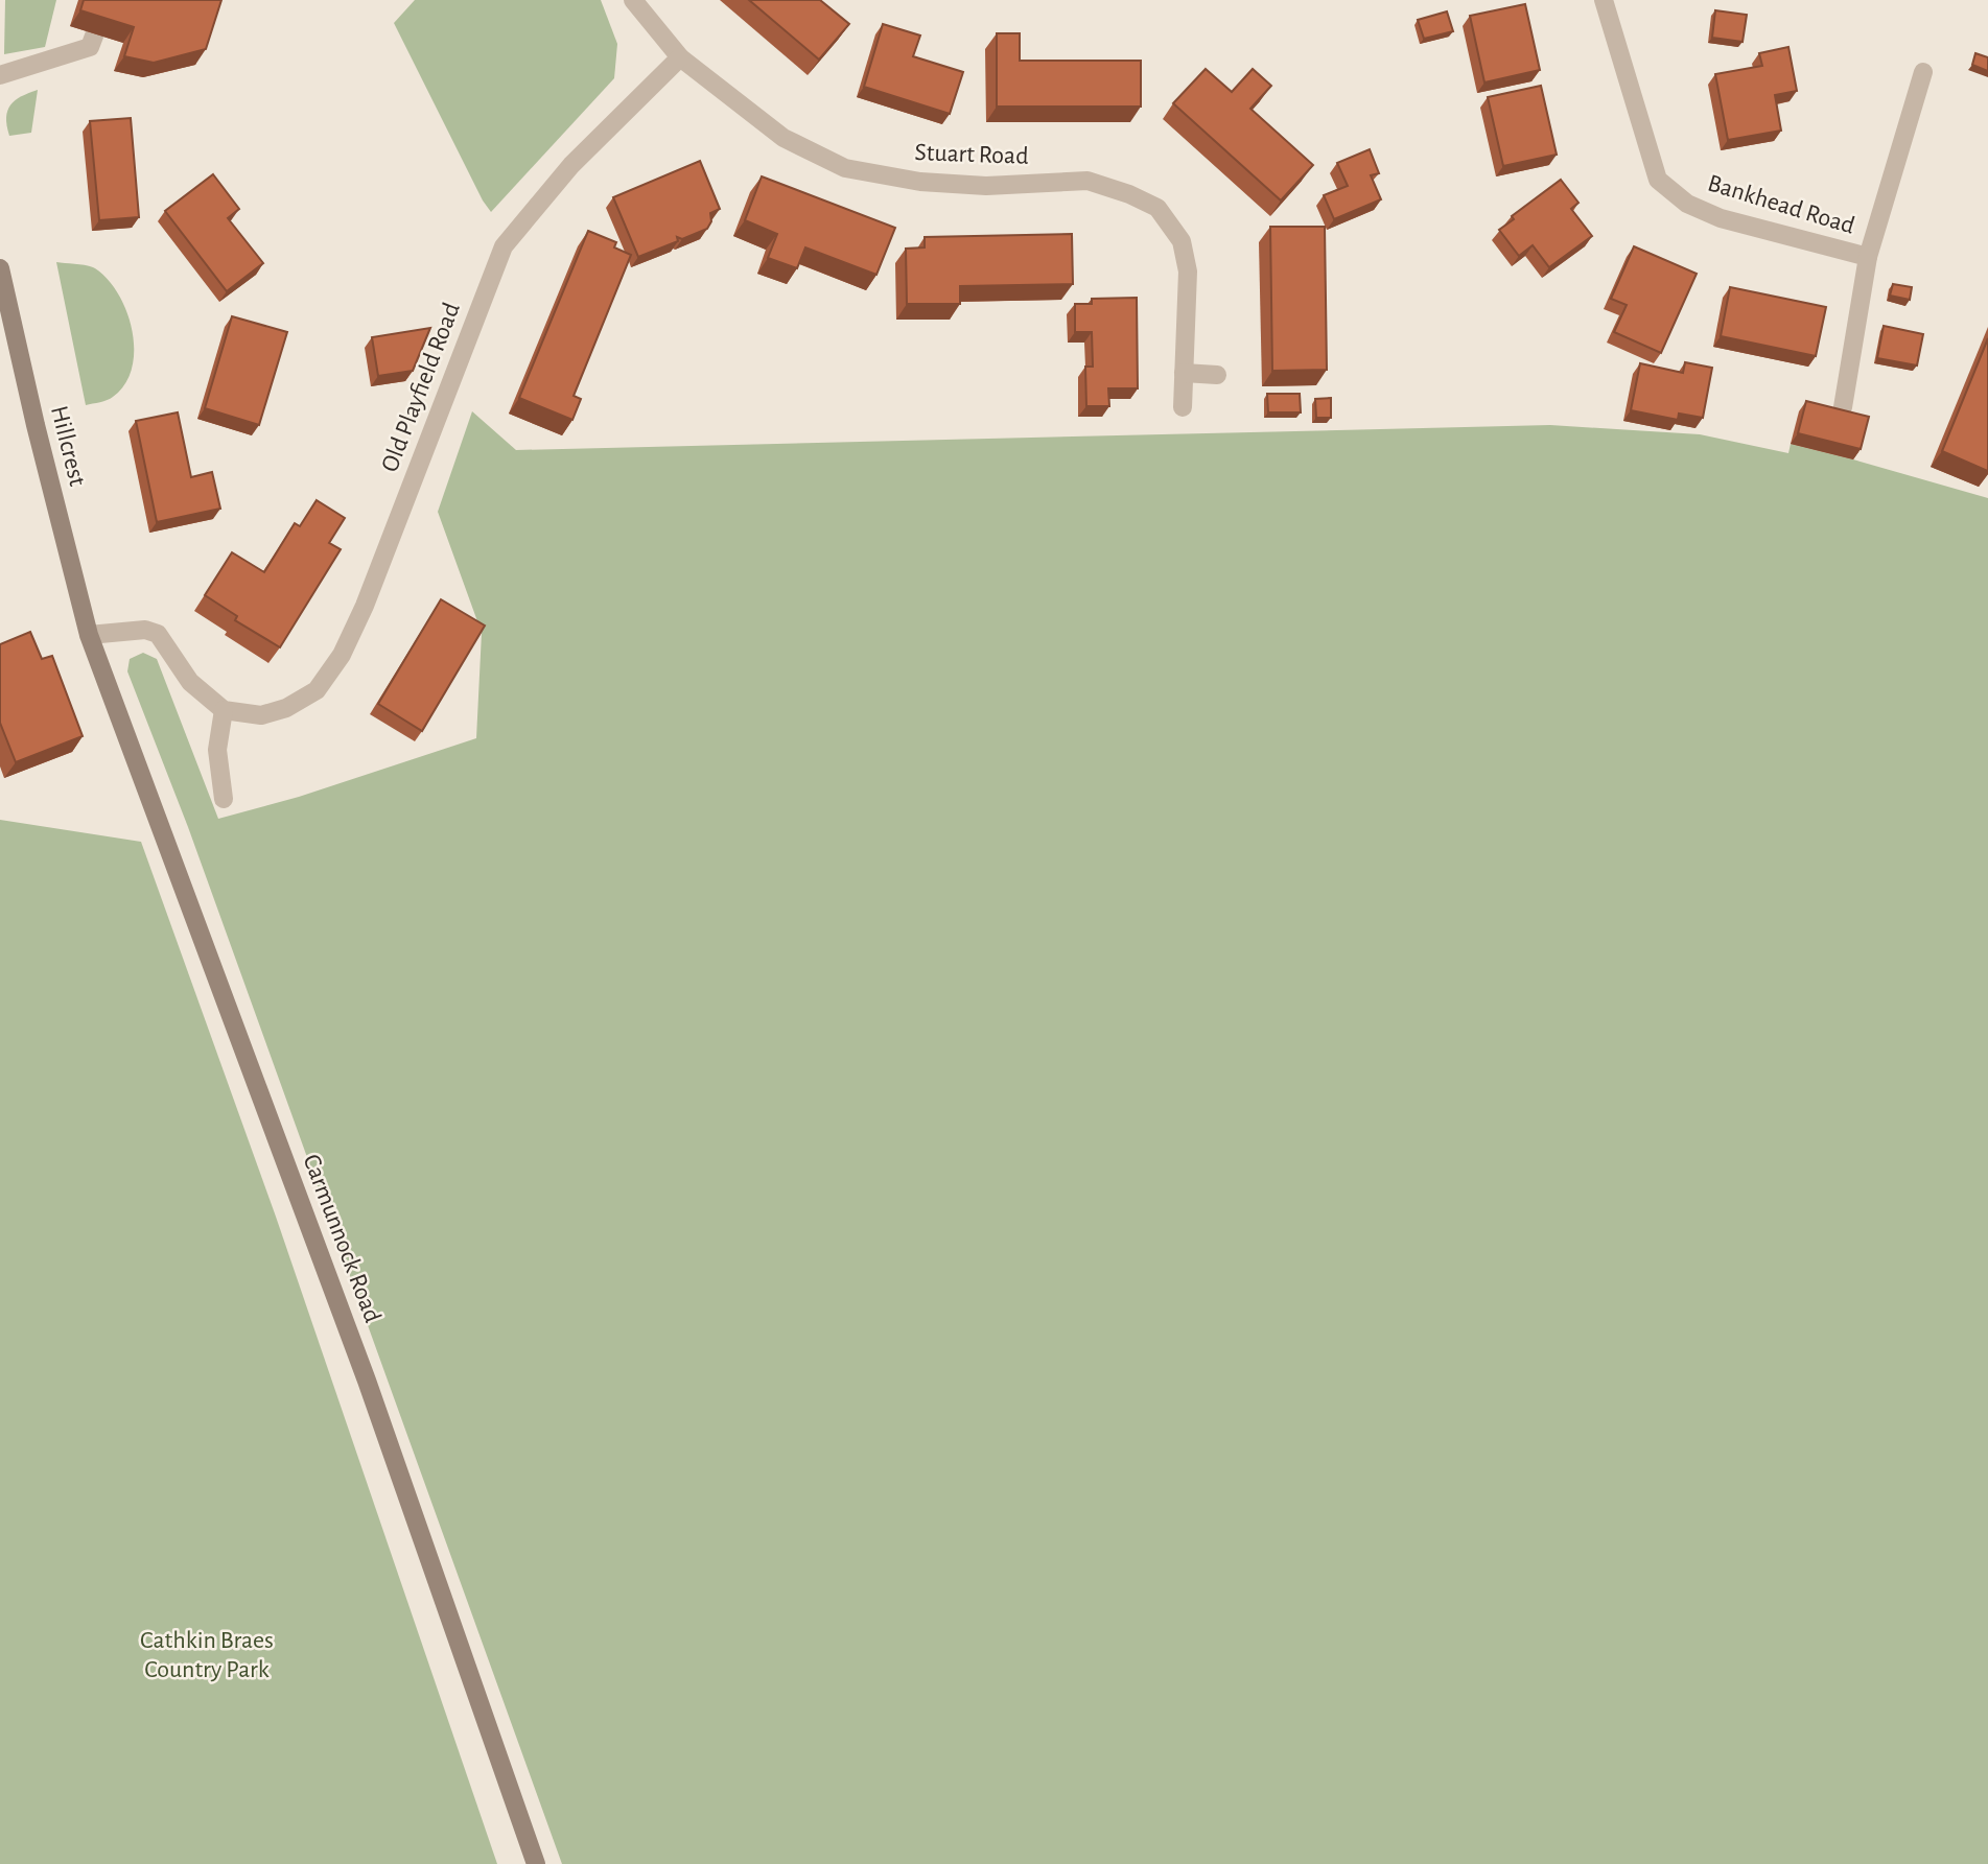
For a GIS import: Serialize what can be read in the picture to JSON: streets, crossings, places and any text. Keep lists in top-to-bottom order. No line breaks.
{"streets":{"street":["Stuart Road","Bankhead Road","Old Playfield Road","Hillcrest","Carmunnock Road"]},"crossings":[["Stuart Road","Old Playfield Road"],["Hillcrest","Carmunnock Road"]],"parks":["Cathkin Braes Country Park"]}
